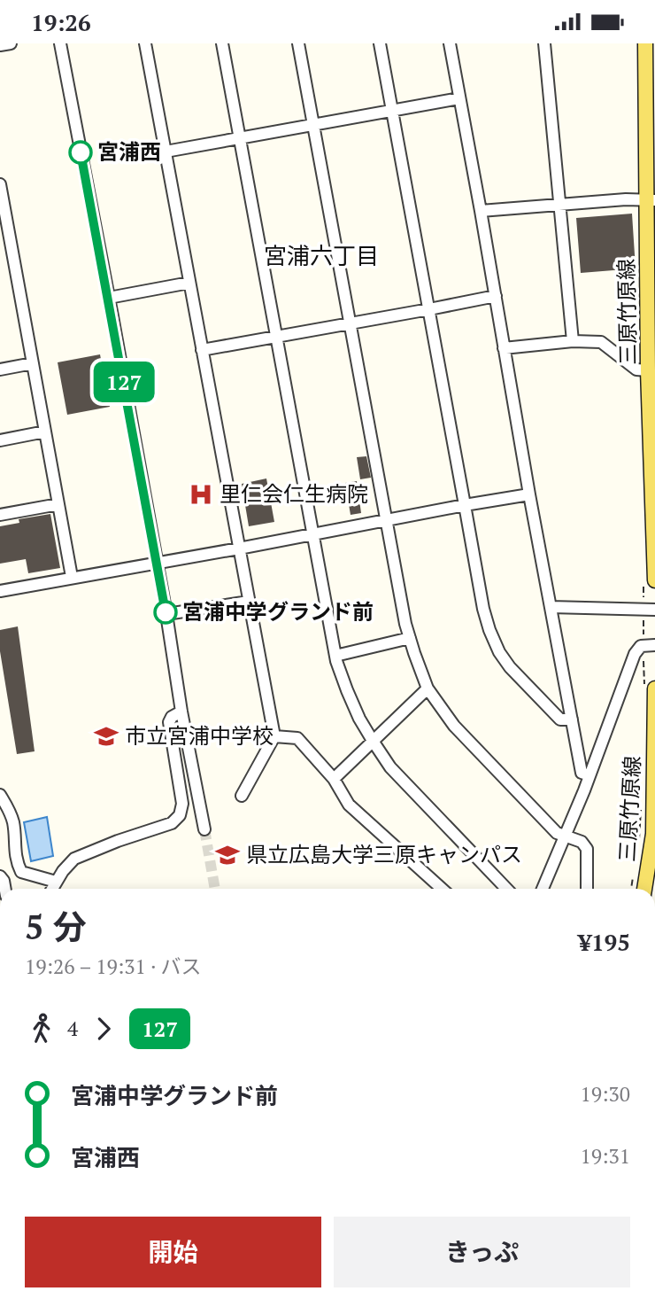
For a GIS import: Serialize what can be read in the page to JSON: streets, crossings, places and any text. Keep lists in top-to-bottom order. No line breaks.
{"streets":{"main road":["三原竹原線"]},"districts":["宮浦六丁目"],"places":{"other":["宮浦西","宮浦中学グランド前"],"hospital":["里仁会仁生病院"],"school or university":["市立宮浦中学校","県立広島大学三原キャンパス"]},"lines":["bus line 127"],"page":{"status":"19:26","on_map":"127","heading":["5 分","19:26 – 19:31 · バス","¥195"],"legs":["4","127"],"list":[{"name":"宮浦中学グランド前","value":"19:30"},{"name":"宮浦西","value":"19:31"}],"buttons":["開始","きっぷ"]}}
